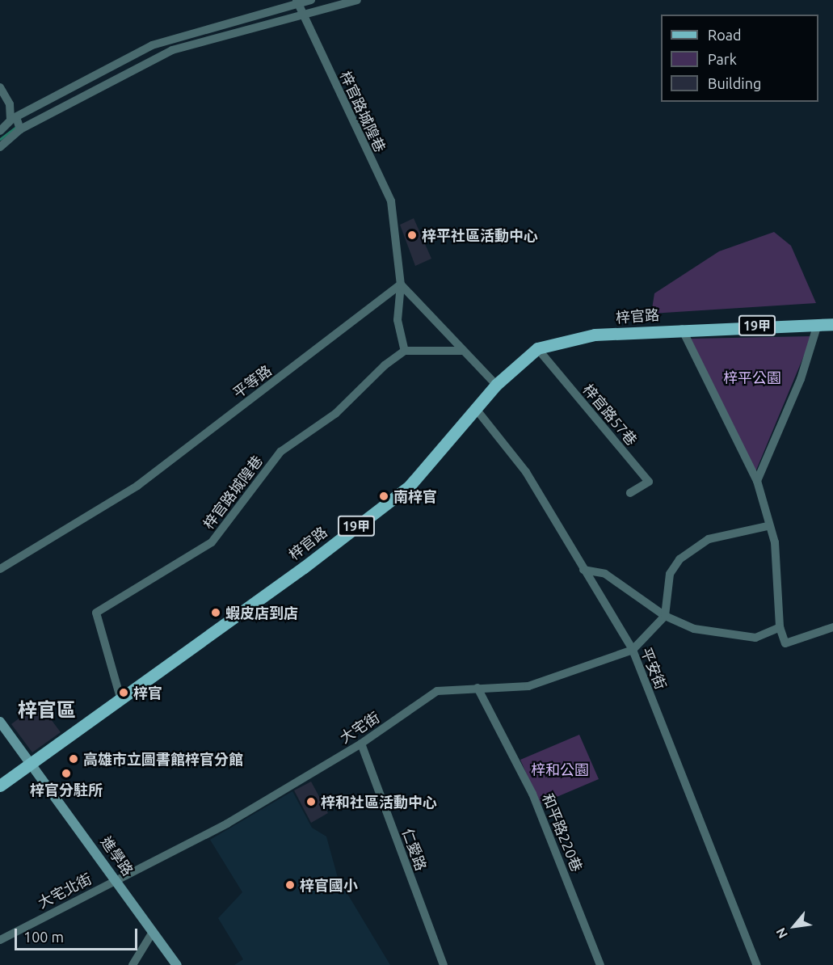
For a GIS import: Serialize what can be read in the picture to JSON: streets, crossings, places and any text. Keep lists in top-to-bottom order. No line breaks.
{"streets":{"main road":["梓官路","19甲"],"street":["梓官路城隍巷","平等路","梓官路57巷","平安街","大宅街","和平路220巷","仁愛路","進學路","大宅北街"]},"crossings":[["梓官路城隍巷","梓官路"],["梓官路城隍巷","平等路"],["梓官路","19甲"],["梓官路","梓官路57巷"],["梓官路","平安街"],["梓官路","進學路"],["平安街","大宅街"],["大宅街","和平路220巷"],["大宅街","仁愛路"],["大宅街","進學路"],["大宅街","大宅北街"],["進學路","大宅北街"]],"districts":["梓官區"],"parks":["梓平公園","梓和公園"],"places":["梓平社區活動中心","南梓官","蝦皮店到店","梓官","高雄市立圖書館梓官分館","梓官分駐所","梓和社區活動中心","梓官國小"],"legend":["Road","Park","Building"],"scale_bar":"100 m","north":"bottom left"}
